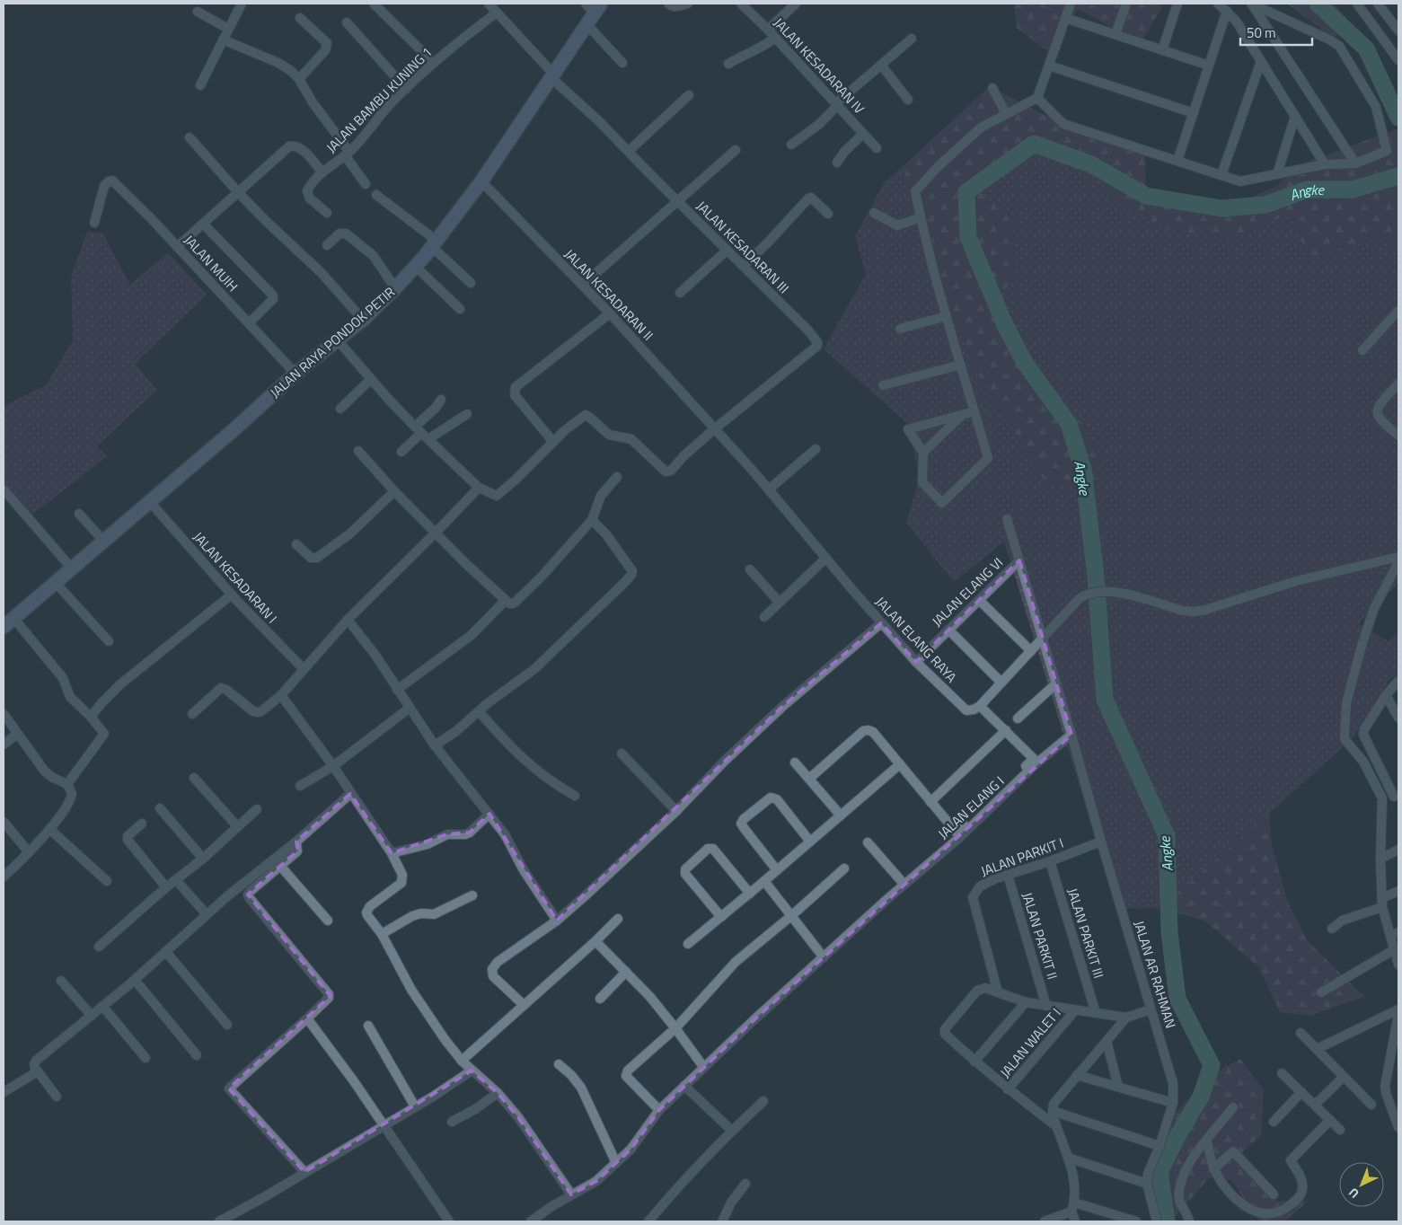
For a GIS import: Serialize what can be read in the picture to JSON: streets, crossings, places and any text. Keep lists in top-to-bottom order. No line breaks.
{"streets":{"main road":["JALAN RAYA PONDOK PETIR"],"street":["JALAN KESADARAN IV","JALAN BAMBU KUNING 1","JALAN KESADARAN III","JALAN MUIH","JALAN KESADARAN II","JALAN KESADARAN I","JALAN ELANG VI","JALAN ELANG RAYA","JALAN ELANG I","JALAN PARKIT I","JALAN PARKIT III","JALAN PARKIT II","JALAN AR RAHMAN","JALAN WALET I"]},"crossings":[["JALAN BAMBU KUNING 1","JALAN KESADARAN III"],["JALAN KESADARAN III","JALAN KESADARAN II"],["JALAN KESADARAN III","JALAN RAYA PONDOK PETIR"],["JALAN KESADARAN III","JALAN ELANG RAYA"],["JALAN MUIH","JALAN RAYA PONDOK PETIR"],["JALAN KESADARAN II","JALAN RAYA PONDOK PETIR"],["JALAN KESADARAN II","JALAN ELANG RAYA"],["JALAN RAYA PONDOK PETIR","JALAN KESADARAN I"],["JALAN ELANG VI","JALAN ELANG RAYA"],["JALAN ELANG I","JALAN AR RAHMAN"],["JALAN PARKIT I","JALAN PARKIT III"],["JALAN PARKIT I","JALAN PARKIT II"],["JALAN PARKIT I","JALAN AR RAHMAN"]],"water":["Angke"],"scale_bar":"50 m","north":"bottom left"}
